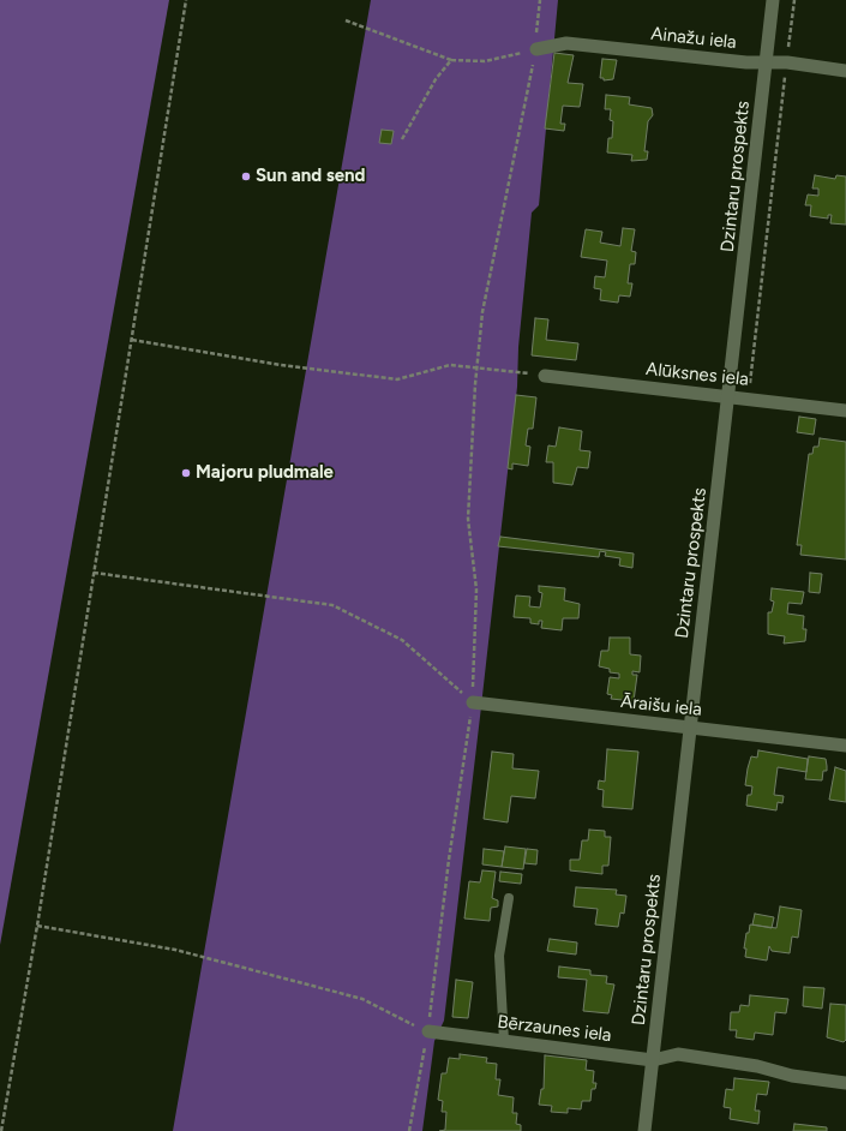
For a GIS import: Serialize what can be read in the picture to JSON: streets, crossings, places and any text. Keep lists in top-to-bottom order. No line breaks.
{"streets":{"street":["Ainažu iela","Dzintaru prospekts","Alūksnes iela","Āraišu iela","Bērzaunes iela"]},"crossings":[["Ainažu iela","Dzintaru prospekts"],["Dzintaru prospekts","Alūksnes iela"],["Dzintaru prospekts","Āraišu iela"],["Dzintaru prospekts","Bērzaunes iela"]],"places":["Sun and send","Majoru pludmale"]}
